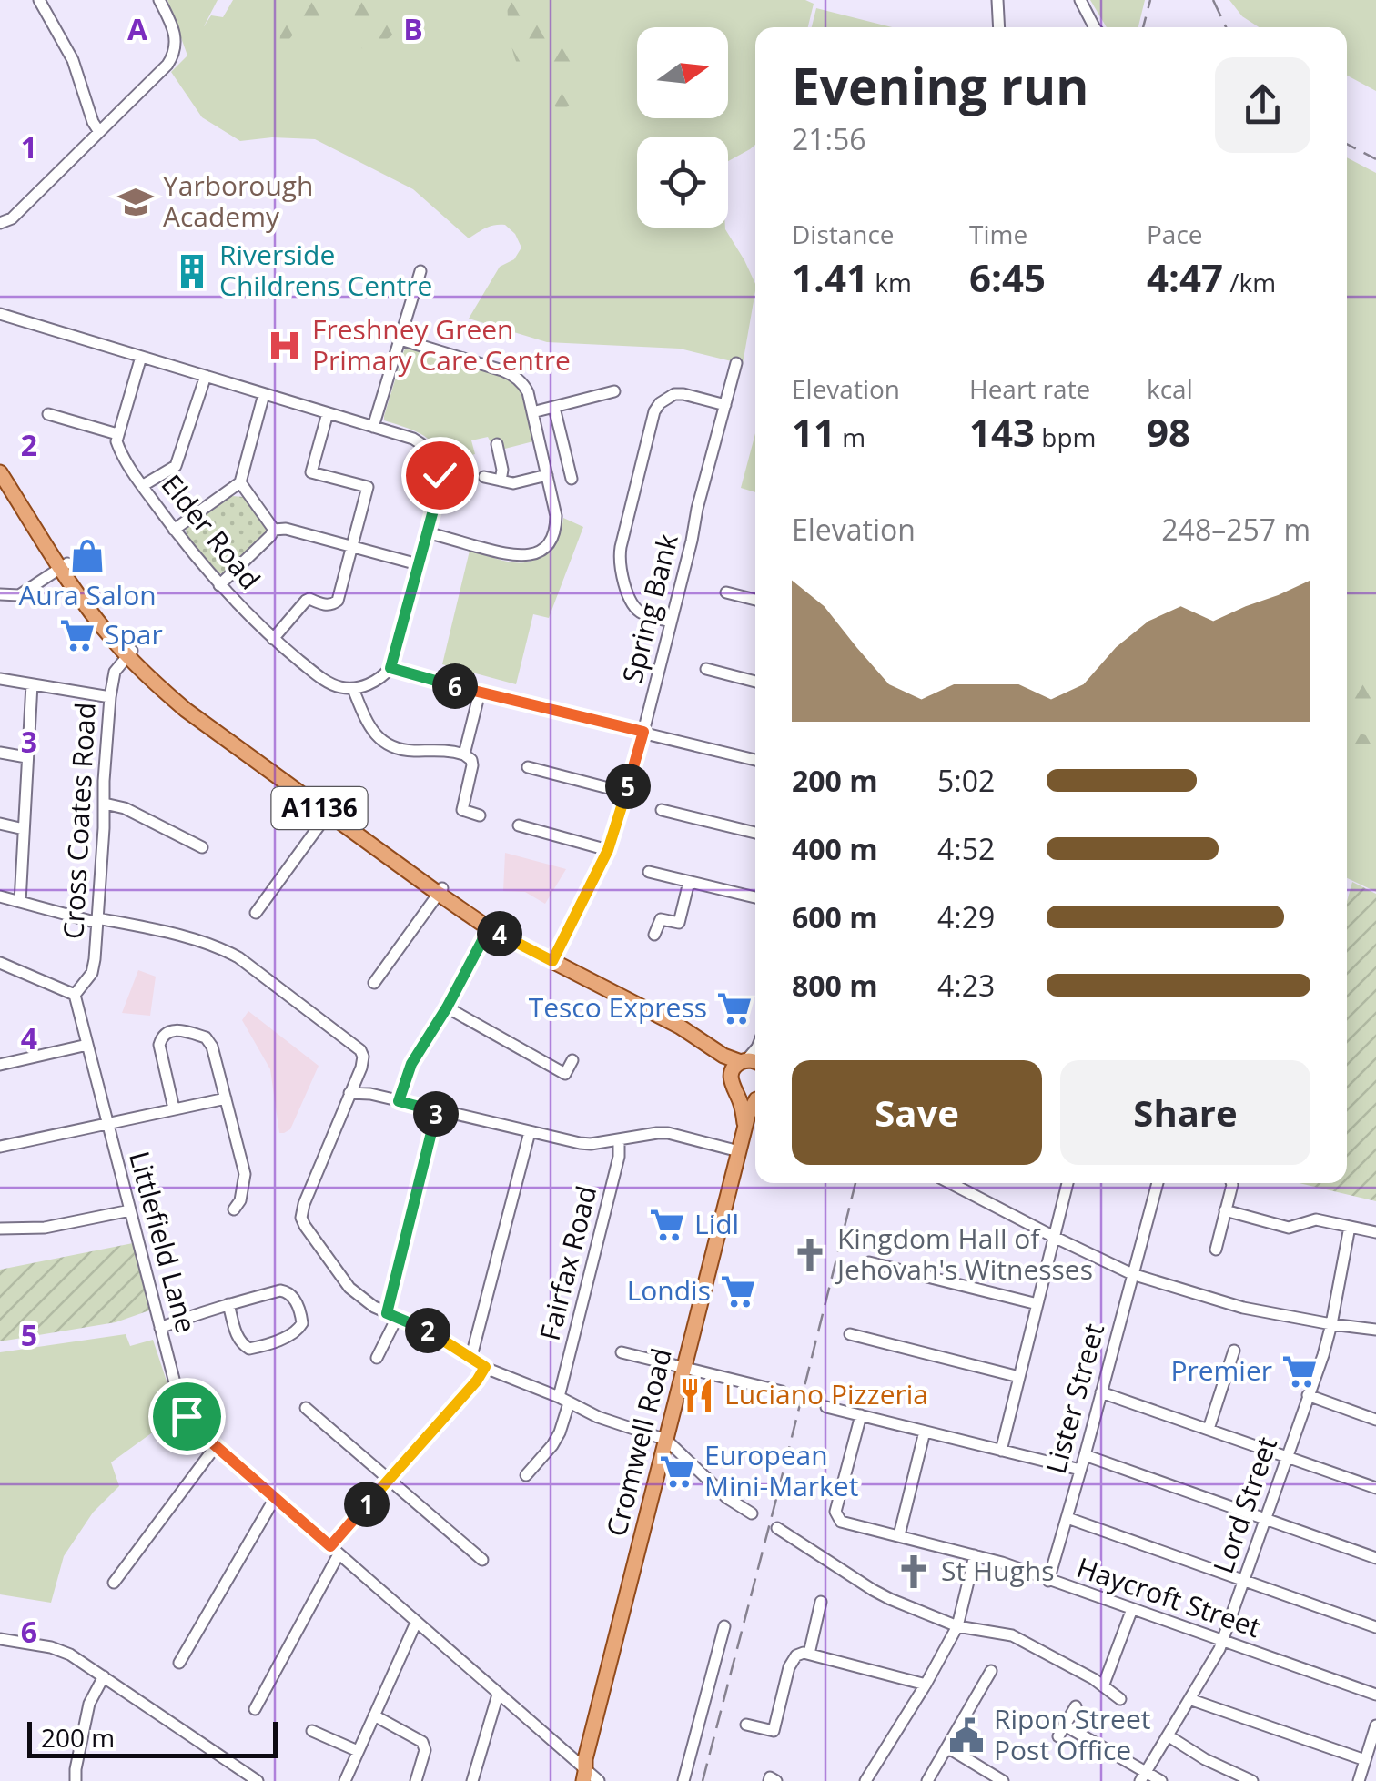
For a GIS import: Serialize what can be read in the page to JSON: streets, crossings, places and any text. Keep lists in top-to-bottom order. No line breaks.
{"streets":{"main road":["A1136","Cromwell Road"],"street":["Elder Road","Spring Bank","Cross Coates Road","Littlefield Lane","Fairfax Road","Lister Street","Lord Street","Haycroft Street"]},"crossings":[["Spring Bank","A1136"],["A1136","Cross Coates Road"],["A1136","Cromwell Road"],["Cross Coates Road","Littlefield Lane"],["Littlefield Lane","Cromwell Road"],["Lister Street","Haycroft Street"],["Lord Street","Haycroft Street"]],"places":{"school or university":["Yarborough Academy"],"building":["Riverside Childrens Centre"],"hospital":["Freshney Green Primary Care Centre"],"shop":["Aura Salon"],"supermarket":["Spar","Tesco Express","Lidl","Londis","Premier","European Mini-Market"],"church":["Kingdom Hall of Jehovah's Witnesses","St Hughs"],"restaurant":["Luciano Pizzeria"],"public building":["Ripon Street Post Office"]},"scale_bar":"200 m","north":"right","page":{"heading":["Evening run","21:56"],"stats":[["Distance","1.41 km"],["Time","6:45"],["Pace","4:47 /km"],["Elevation","11 m"],["Heart rate","143 bpm"],["kcal","98"]],"chart":["Elevation","248–257 m"],"pins":["6","5","4","3","2","1"],"list":[{"name":"200 m","note":"5:02"},{"name":"400 m","note":"4:52"},{"name":"600 m","note":"4:29"},{"name":"800 m","note":"4:23"}],"buttons":["Save","Share"],"scale":"200 m"},"grid":{"columns":["A","B"],"rows":["1","2","3","4","5","6"]}}
